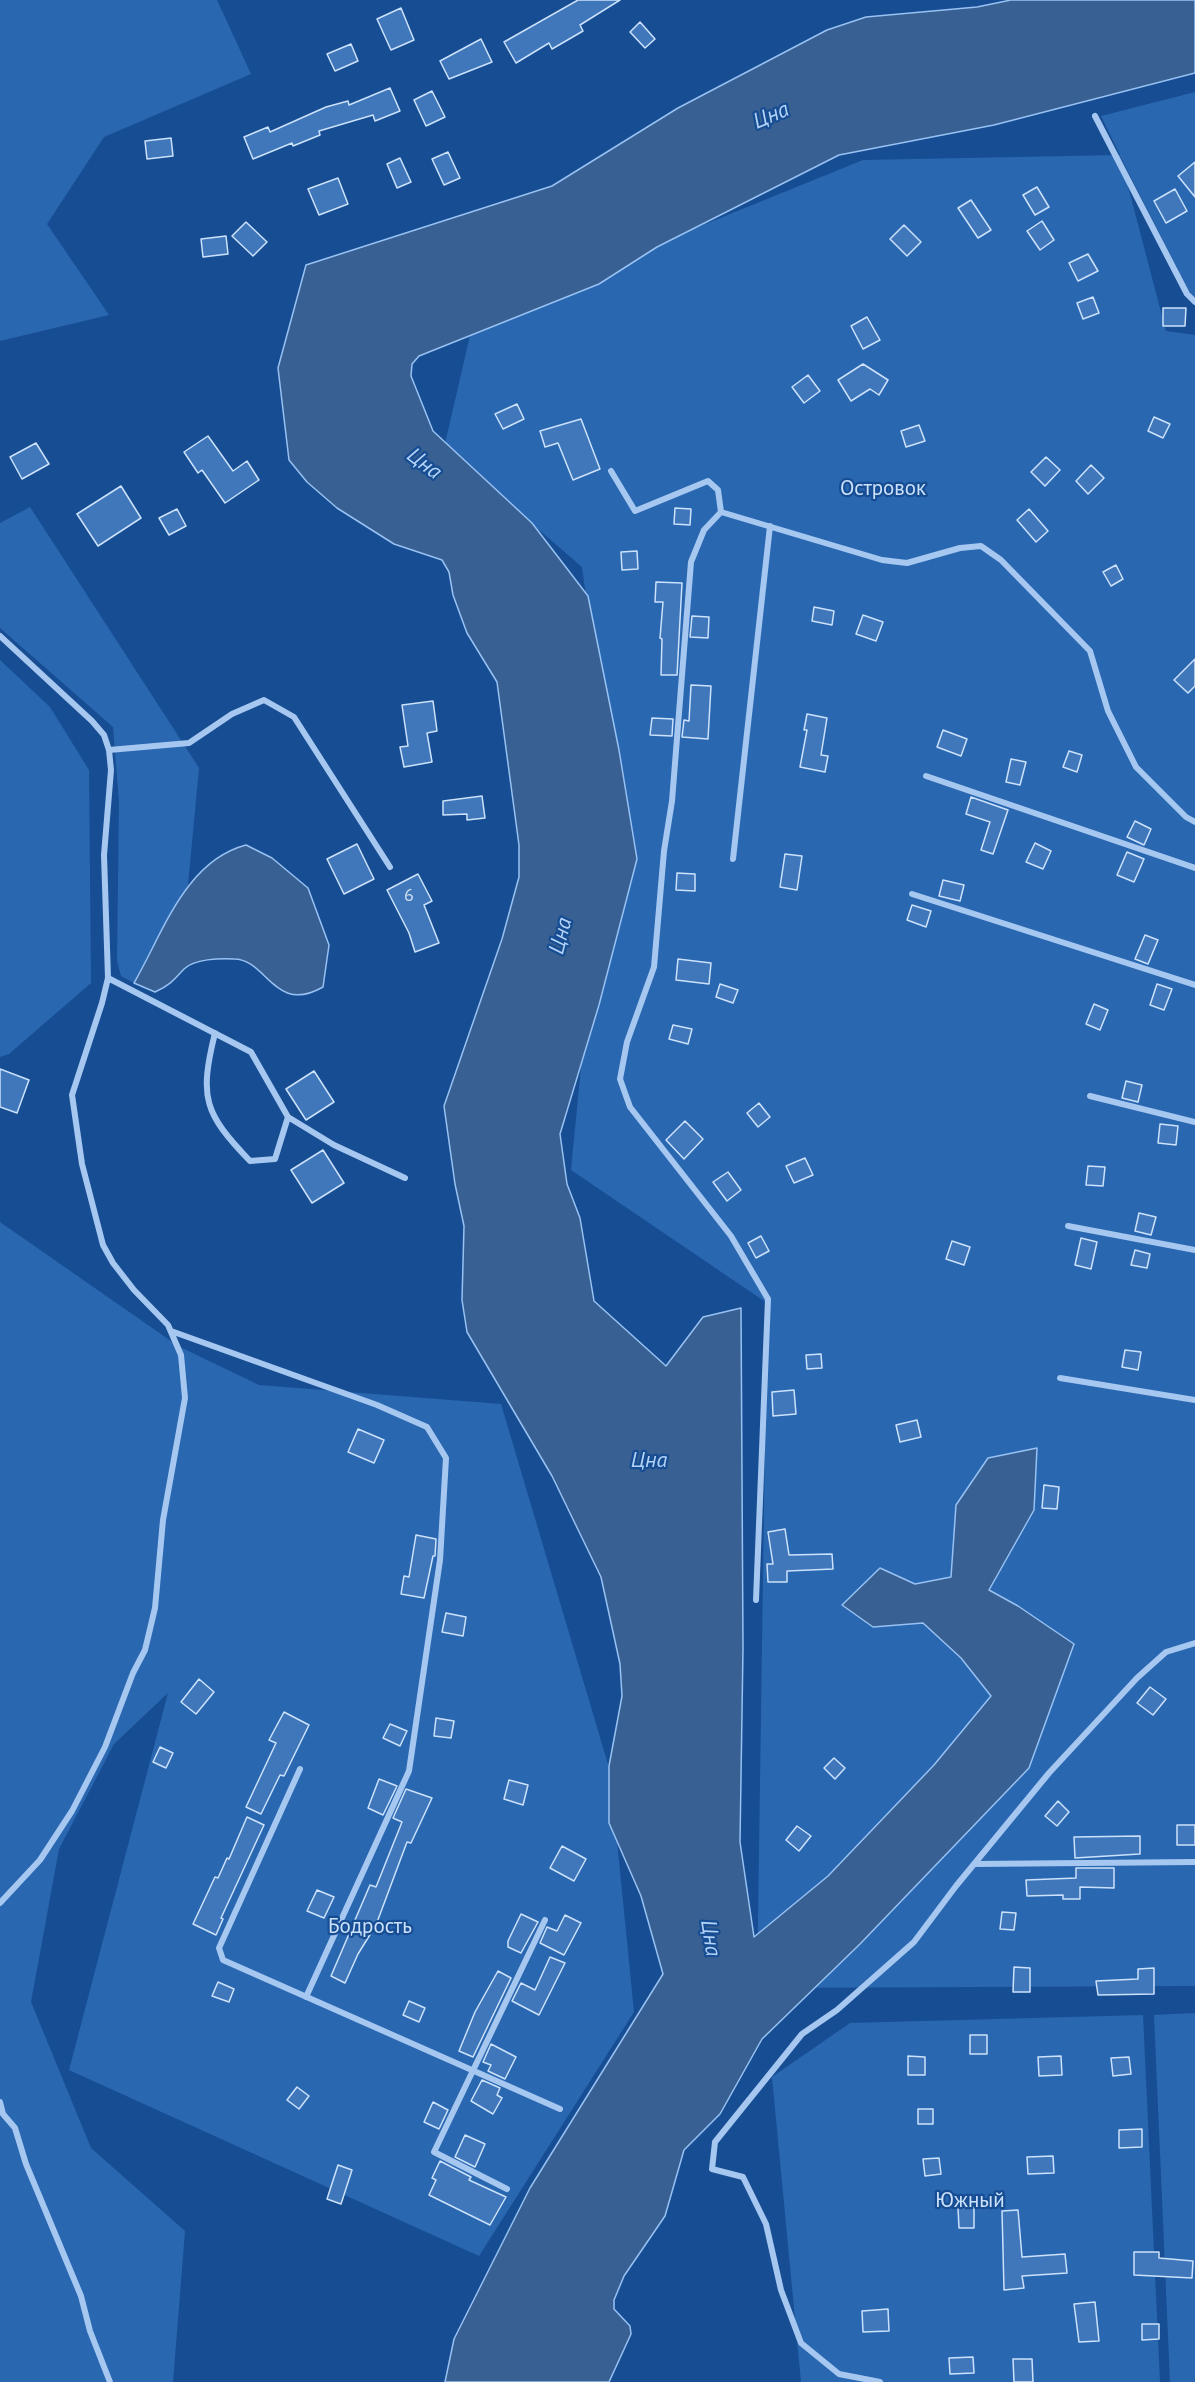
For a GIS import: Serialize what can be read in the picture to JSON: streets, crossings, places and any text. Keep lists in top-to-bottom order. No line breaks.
{"water":["Цна"],"parks":["Островок","Бодрость","Южный"],"house_numbers":["6"]}
